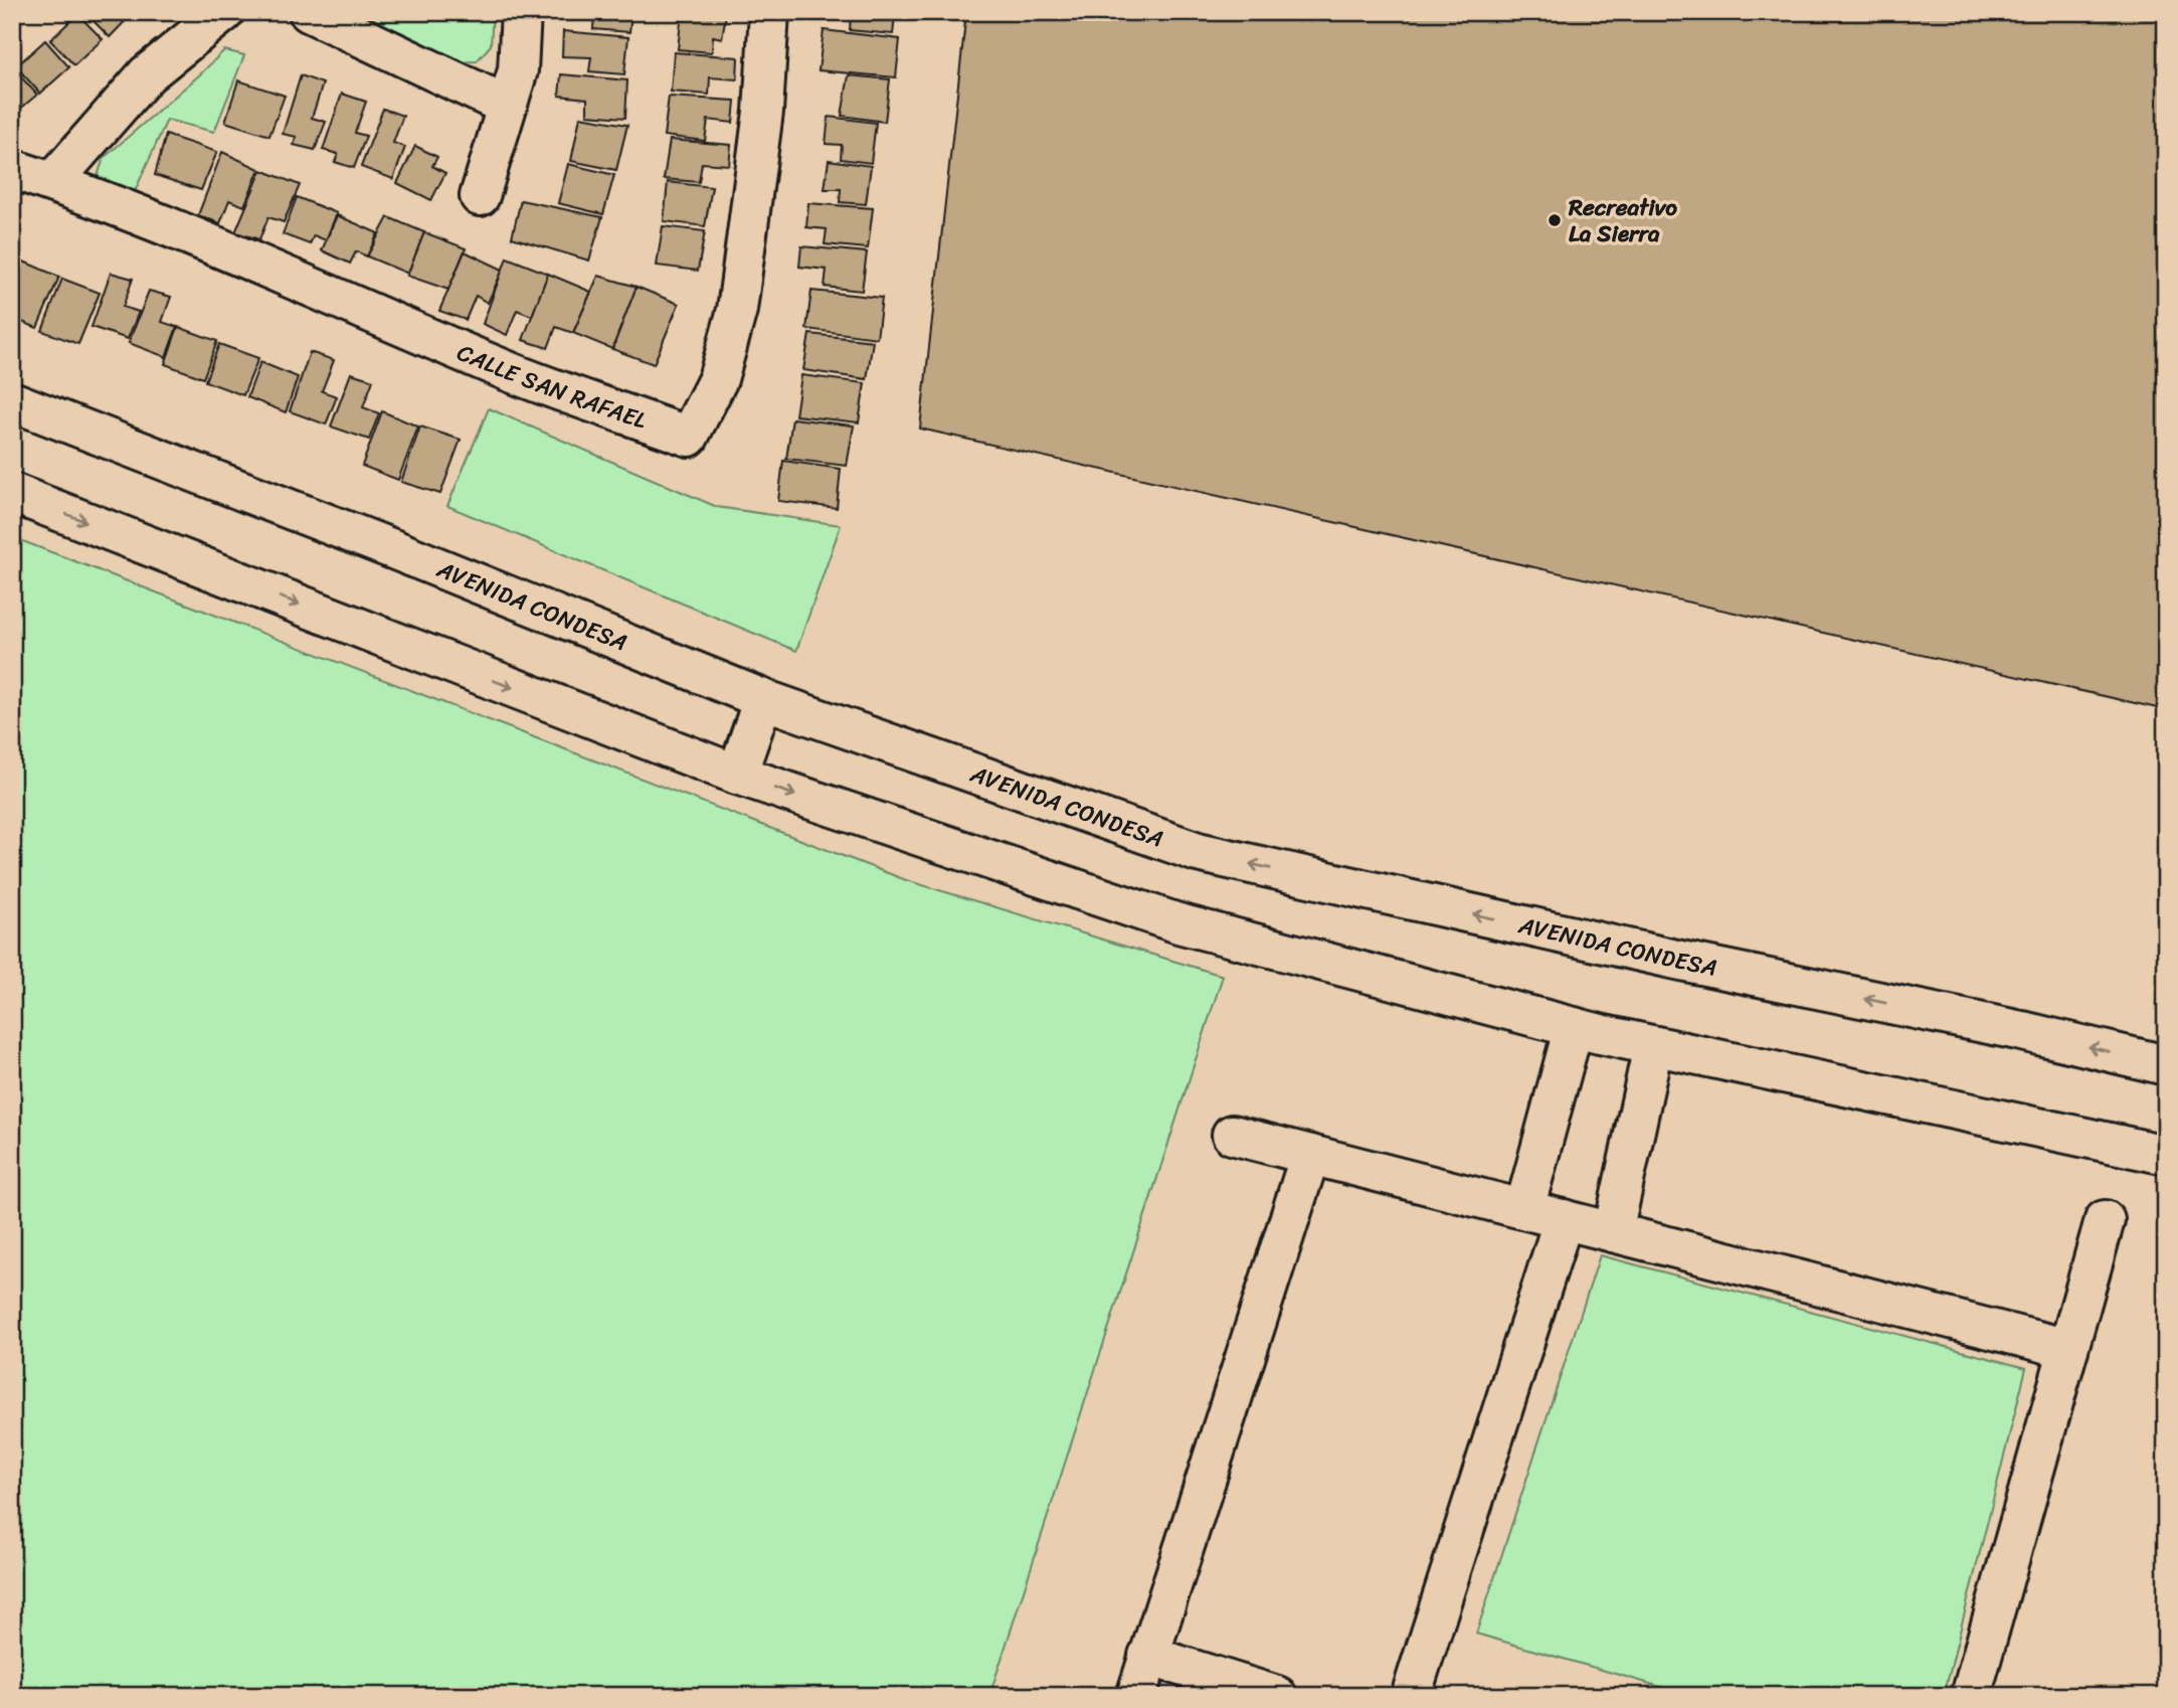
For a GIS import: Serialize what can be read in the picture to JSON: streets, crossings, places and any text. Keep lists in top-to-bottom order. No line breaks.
{"streets":{"street":["CALLE SAN RAFAEL","AVENIDA CONDESA"]},"places":["Recreativo La Sierra"]}
